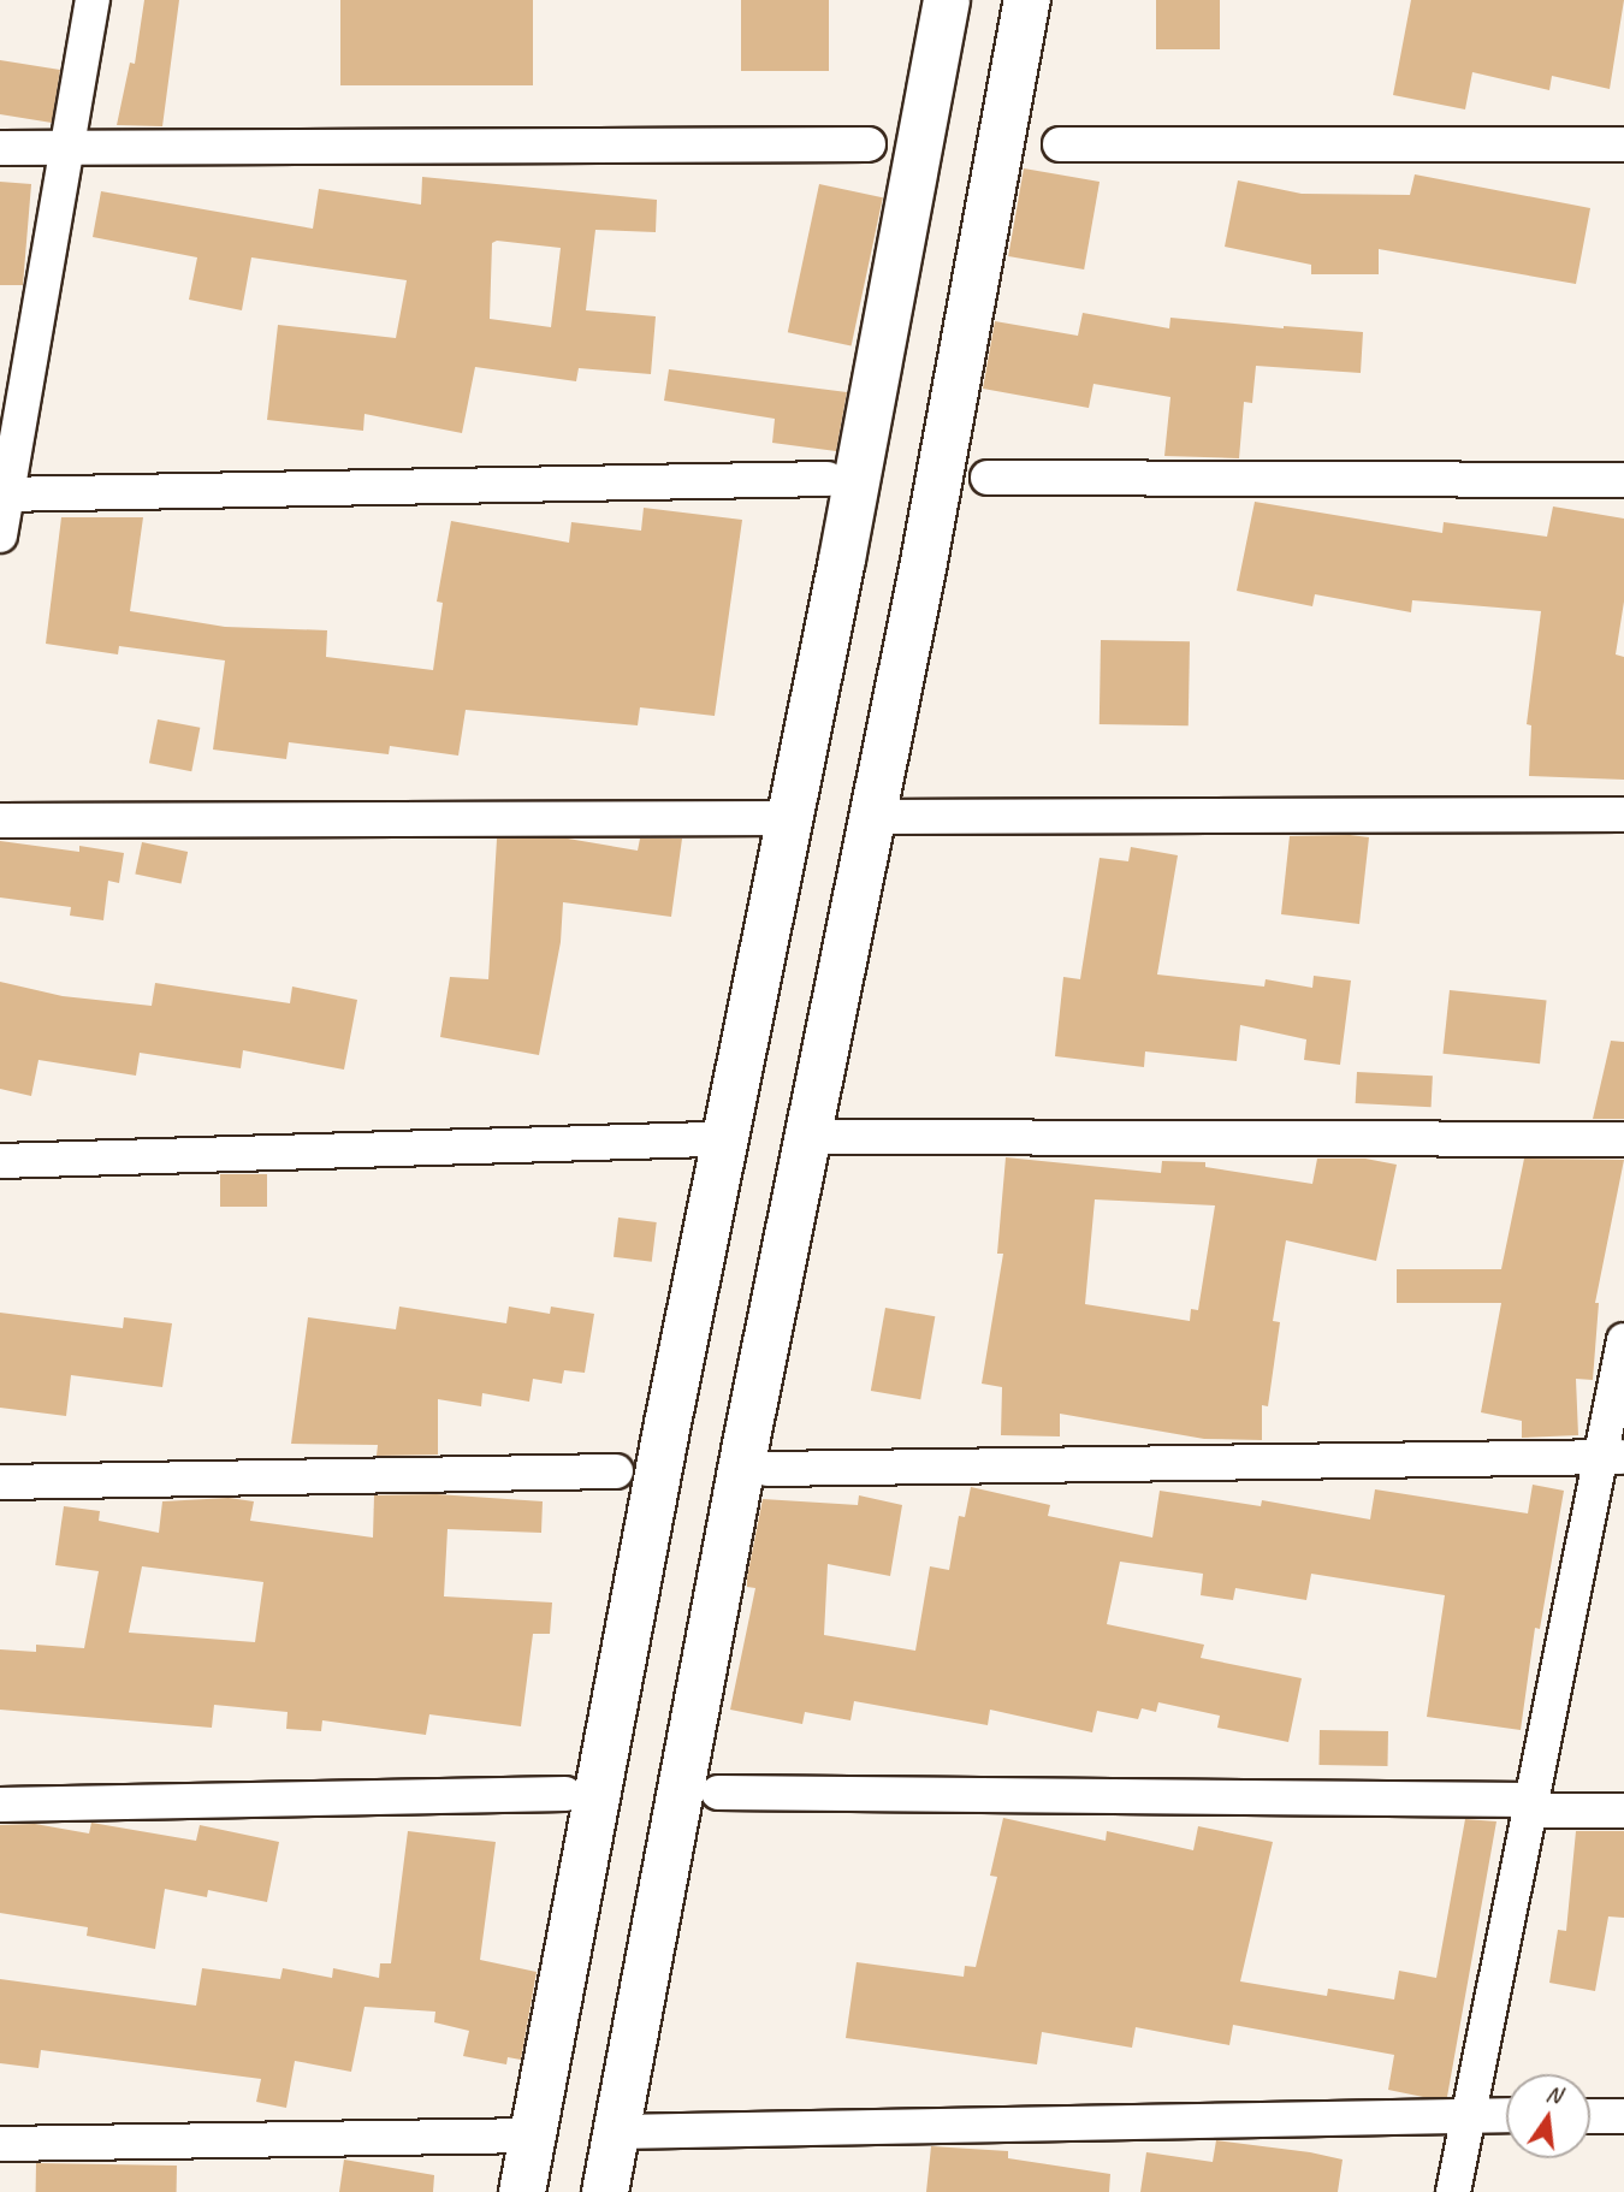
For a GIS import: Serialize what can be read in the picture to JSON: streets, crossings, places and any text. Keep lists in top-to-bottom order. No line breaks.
{"north":"top"}
